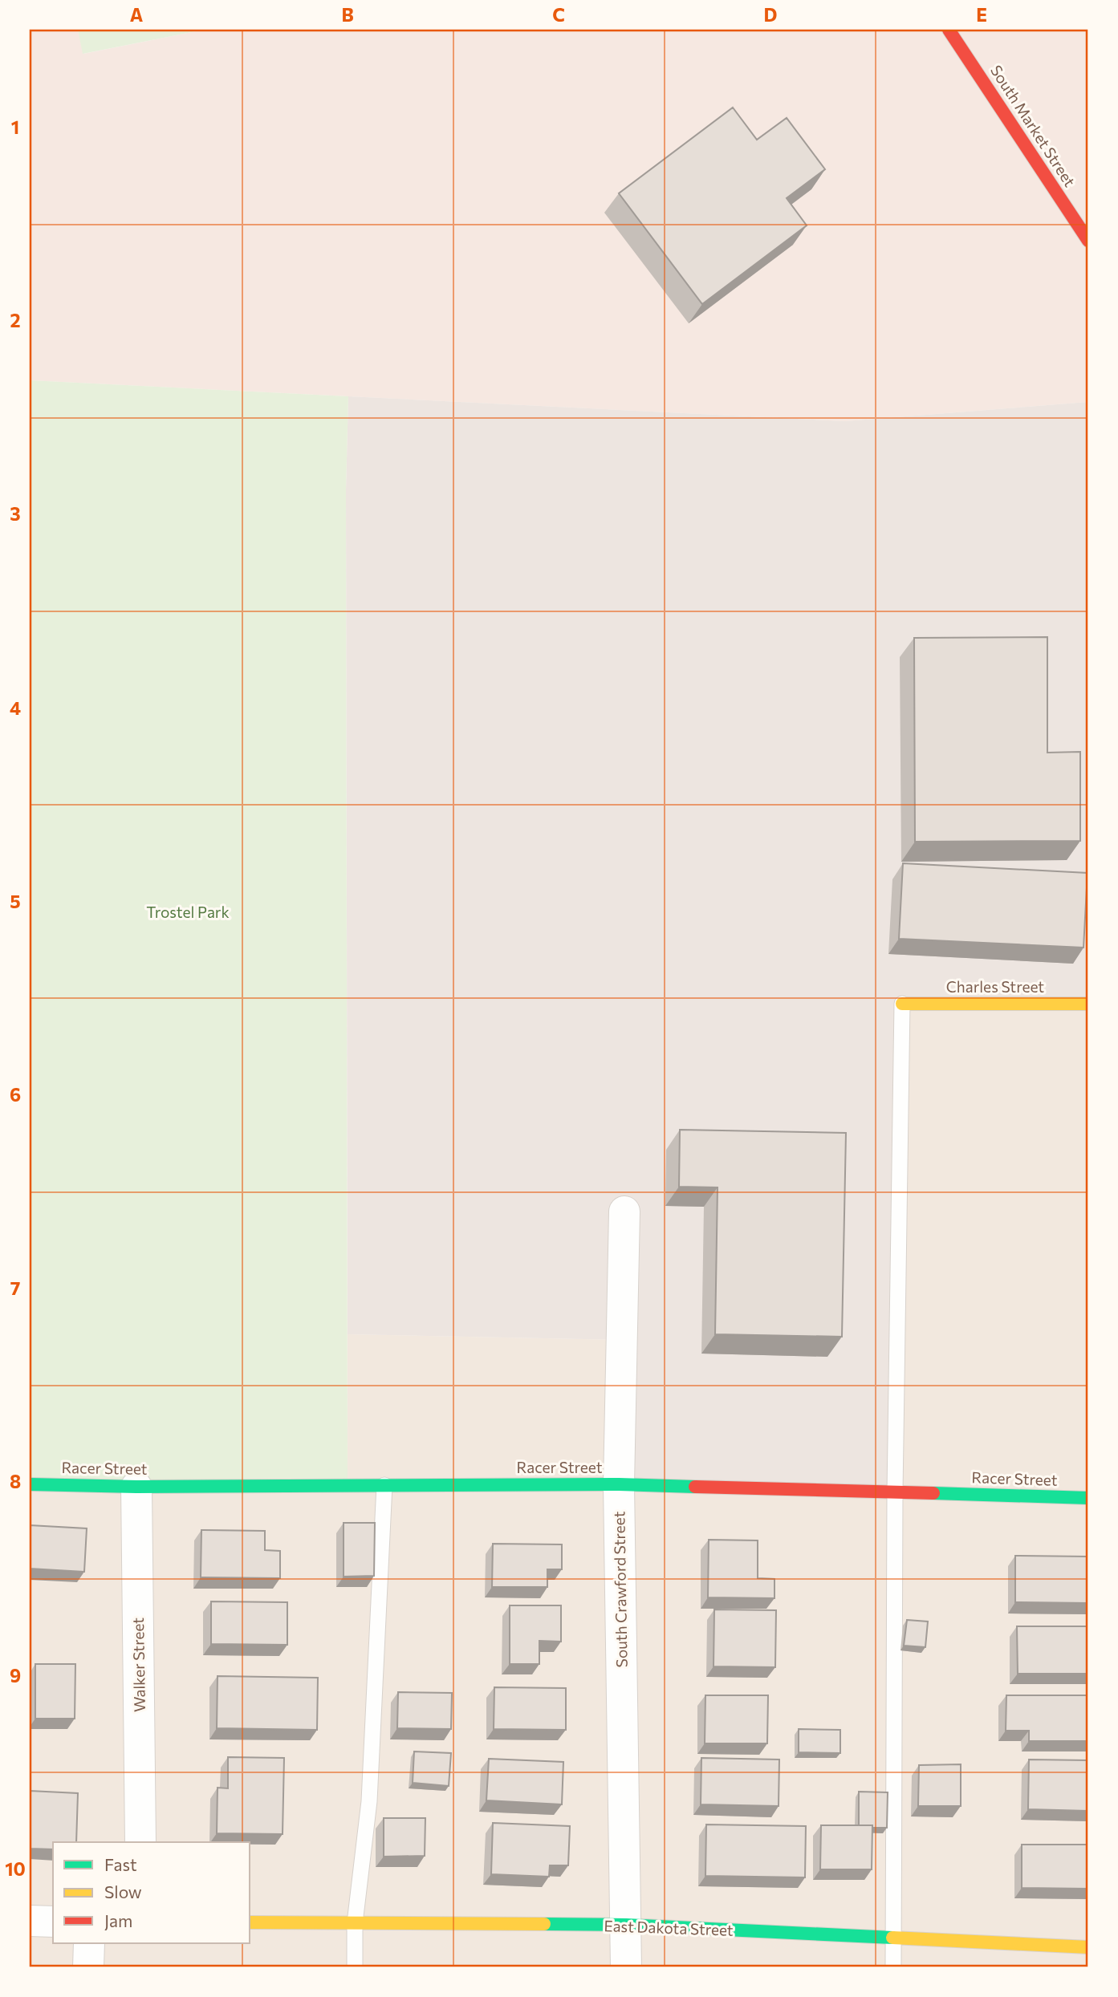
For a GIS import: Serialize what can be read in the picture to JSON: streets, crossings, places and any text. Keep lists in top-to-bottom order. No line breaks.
{"streets":{"street":["South Market Street","Charles Street","Racer Street","South Crawford Street","Walker Street","East Dakota Street"]},"crossings":[["Racer Street","South Crawford Street"],["Racer Street","Walker Street"],["South Crawford Street","East Dakota Street"]],"parks":["Trostel Park"],"legend":["Fast","Slow","Jam"],"grid":{"columns":["A","B","C","D","E"],"rows":["1","2","3","4","5","6","7","8","9","10"]}}
